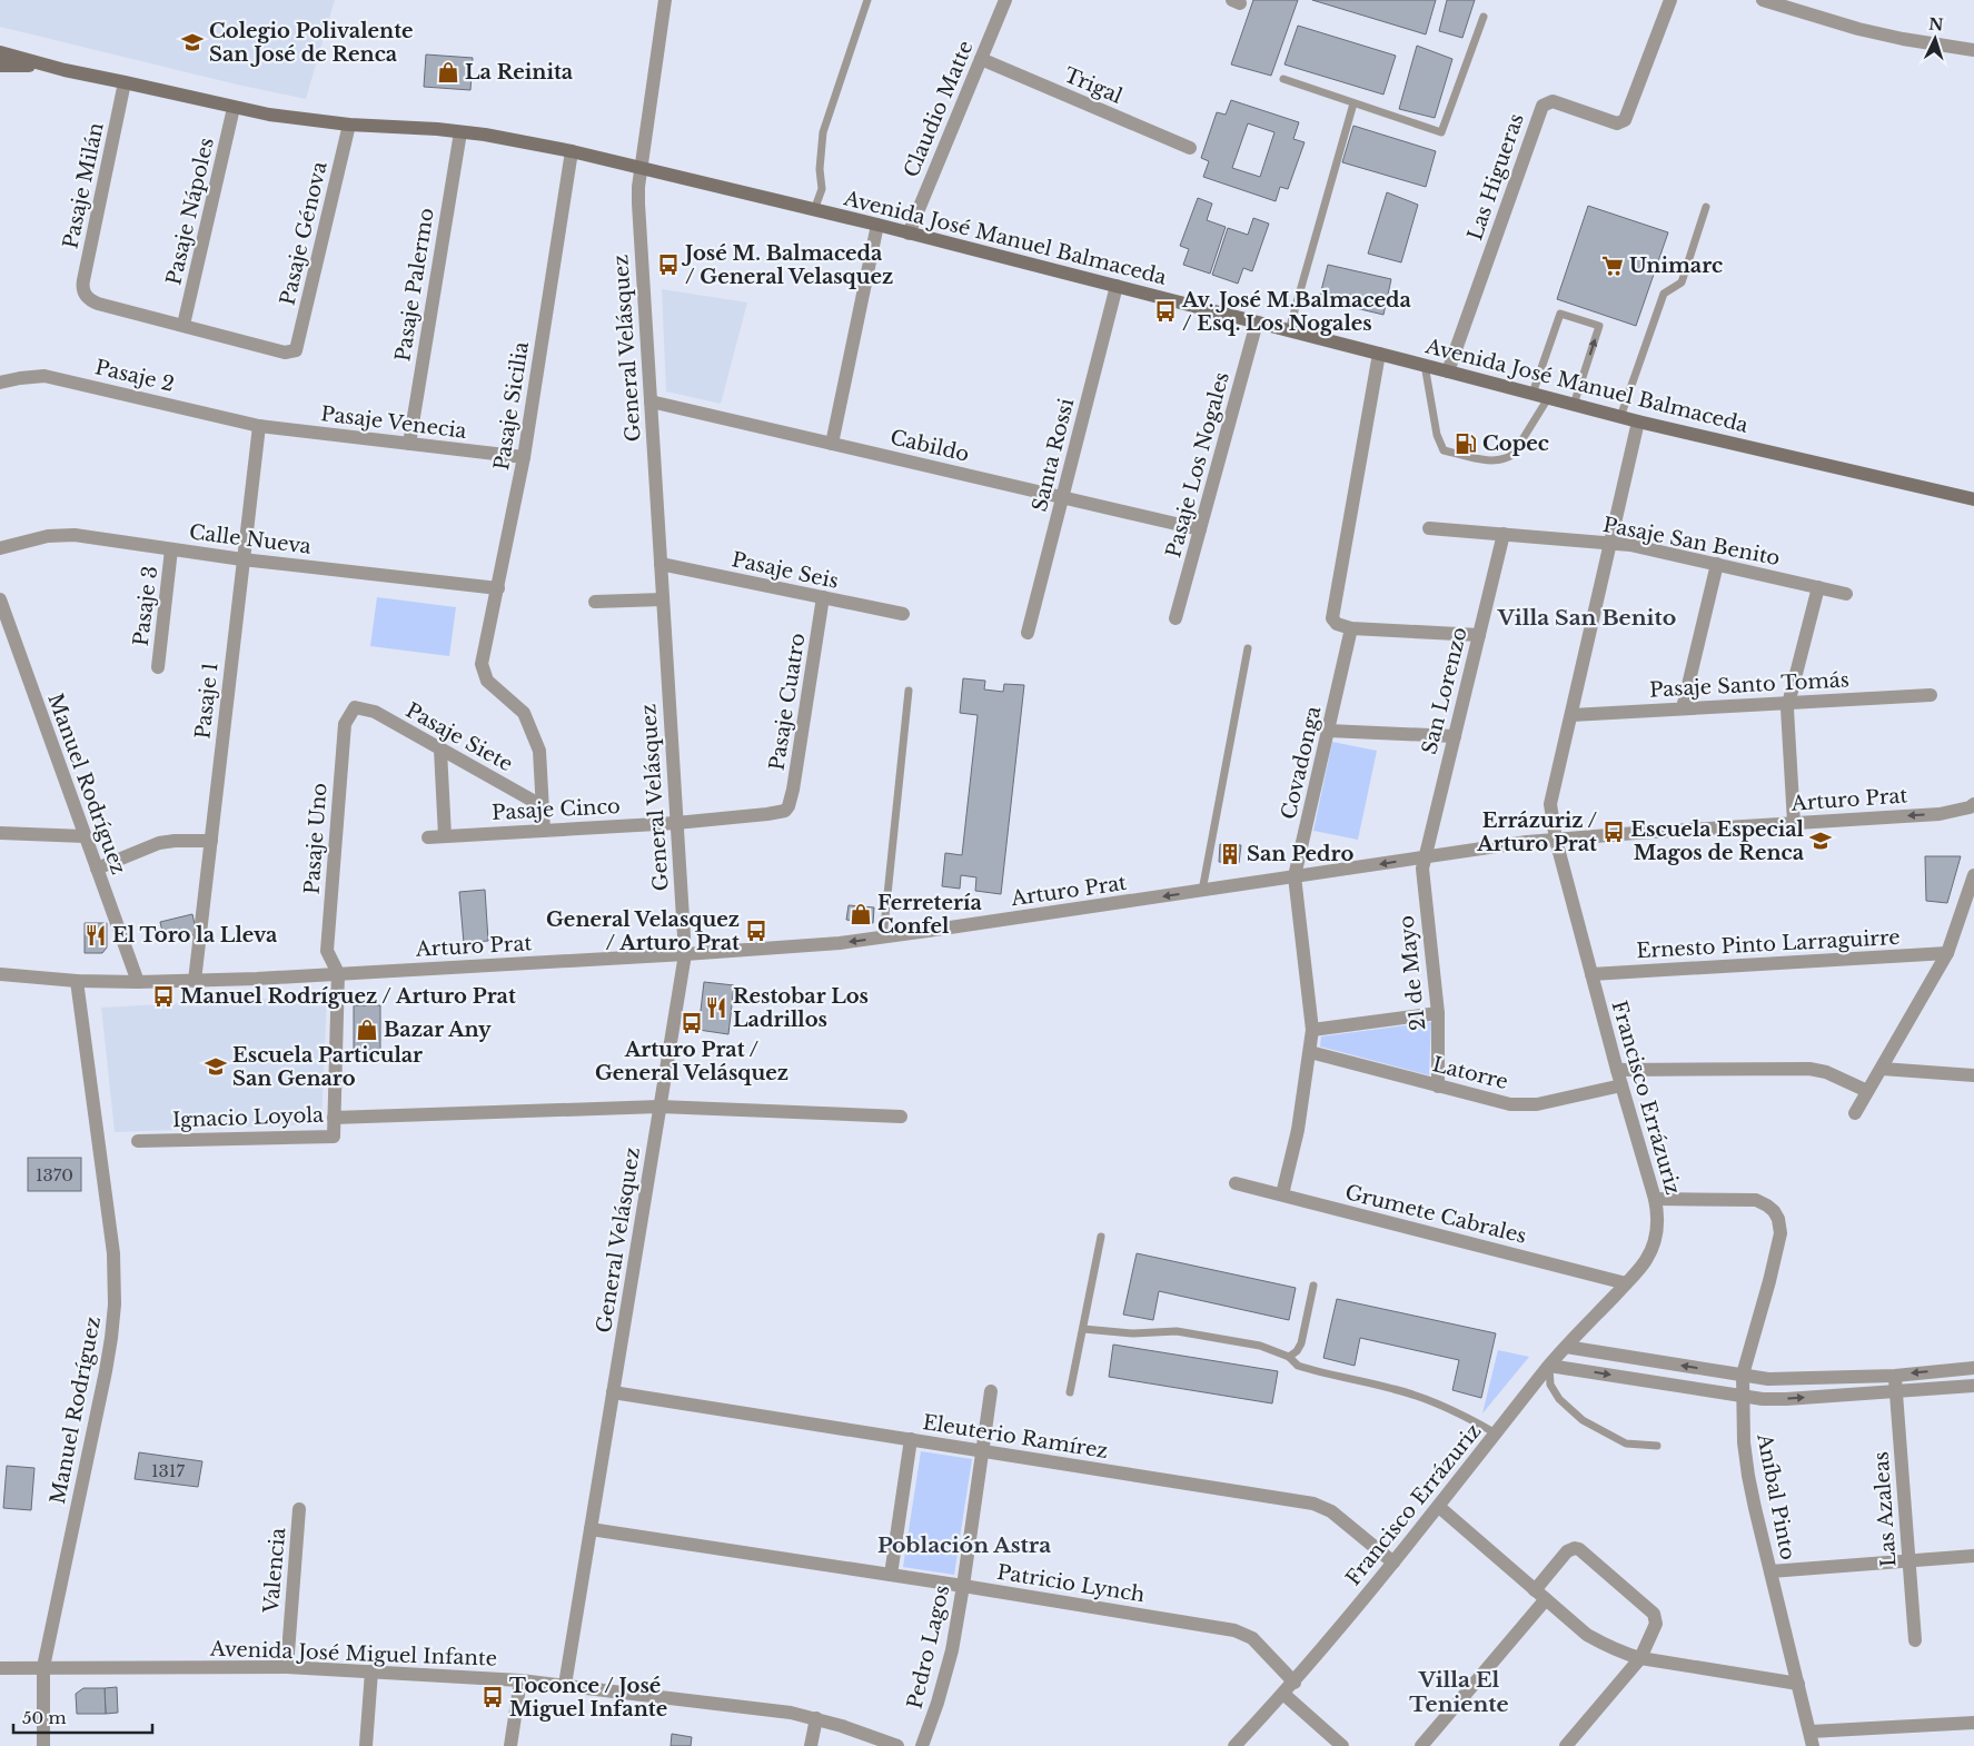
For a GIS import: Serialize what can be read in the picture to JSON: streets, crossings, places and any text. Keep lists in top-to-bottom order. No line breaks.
{"streets":{"main road":["Avenida José Manuel Balmaceda"],"street":["Trigal","Claudio Matte","Las Higueras","Pasaje Milán","Pasaje Nápoles","Pasaje Génova","Pasaje Palermo","General Velásquez","Pasaje 2","Pasaje Sicilia","Pasaje Venecia","Cabildo","Santa Rossi","Pasaje Los Nogales","Calle Nueva","Pasaje San Benito","Pasaje Seis","Pasaje 3","Pasaje Santo Tomás","San Lorenzo","Pasaje 1","Pasaje Cuatro","Pasaje Siete","Covadonga","Manuel Rodríguez","Arturo Prat","Pasaje Cinco","Pasaje Uno","Ernesto Pinto Larraguirre","21 de Mayo","Latorre","Francisco Errázuriz","Ignacio Loyola","Grumete Cabrales","Eleuterio Ramírez","Aníbal Pinto","Las Azaleas","Valencia","Patricio Lynch","Pedro Lagos","Avenida José Miguel Infante"]},"crossings":[["Trigal","Claudio Matte"],["Claudio Matte","Avenida José Manuel Balmaceda"],["Las Higueras","Avenida José Manuel Balmaceda"],["Pasaje Milán","Pasaje Nápoles"],["Pasaje Milán","Pasaje Génova"],["Pasaje Milán","Avenida José Manuel Balmaceda"],["Pasaje Nápoles","Pasaje Génova"],["Pasaje Nápoles","Avenida José Manuel Balmaceda"],["Pasaje Génova","Avenida José Manuel Balmaceda"],["Avenida José Manuel Balmaceda","Pasaje Palermo"],["Avenida José Manuel Balmaceda","General Velásquez"],["Avenida José Manuel Balmaceda","Pasaje Sicilia"],["Avenida José Manuel Balmaceda","Santa Rossi"],["Avenida José Manuel Balmaceda","Pasaje Los Nogales"],["Avenida José Manuel Balmaceda","Francisco Errázuriz"],["Pasaje Palermo","Pasaje Venecia"],["General Velásquez","Cabildo"],["General Velásquez","Pasaje Seis"],["General Velásquez","Arturo Prat"],["General Velásquez","Pasaje Cinco"],["General Velásquez","Eleuterio Ramírez"],["General Velásquez","Patricio Lynch"],["General Velásquez","Avenida José Miguel Infante"],["Pasaje 2","Pasaje Venecia"],["Pasaje 2","Pasaje 1"],["Pasaje Sicilia","Pasaje Venecia"],["Pasaje Sicilia","Calle Nueva"],["Pasaje Sicilia","Pasaje Siete"],["Pasaje Venecia","Pasaje 1"],["Cabildo","Santa Rossi"],["Cabildo","Pasaje Los Nogales"],["Calle Nueva","Pasaje 3"],["Calle Nueva","Pasaje 1"],["Pasaje San Benito","San Lorenzo"],["Pasaje San Benito","Francisco Errázuriz"],["Pasaje Seis","Pasaje Cuatro"],["Pasaje Santo Tomás","Francisco Errázuriz"],["San Lorenzo","Arturo Prat"],["San Lorenzo","21 de Mayo"],["Pasaje 1","Arturo Prat"],["Pasaje Cuatro","Pasaje Cinco"],["Pasaje Siete","Pasaje Uno"],["Covadonga","Arturo Prat"],["Covadonga","Latorre"],["Covadonga","Grumete Cabrales"],["Manuel Rodríguez","Arturo Prat"],["Manuel Rodríguez","Avenida José Miguel Infante"],["Arturo Prat","Pasaje Uno"],["Arturo Prat","21 de Mayo"],["Arturo Prat","Francisco Errázuriz"],["Arturo Prat","Ignacio Loyola"],["Pasaje Uno","Ignacio Loyola"],["Ernesto Pinto Larraguirre","Francisco Errázuriz"],["21 de Mayo","Latorre"],["Latorre","Francisco Errázuriz"],["Francisco Errázuriz","Grumete Cabrales"],["Francisco Errázuriz","Eleuterio Ramírez"],["Francisco Errázuriz","Aníbal Pinto"],["Francisco Errázuriz","Patricio Lynch"],["Eleuterio Ramírez","Pedro Lagos"],["Valencia","Avenida José Miguel Infante"],["Patricio Lynch","Pedro Lagos"]],"one_way":["Arturo Prat"],"districts":["Villa San Benito","Población Astra","Villa El Teniente"],"places":{"school or university":["Colegio Polivalente San José de Renca","Escuela Especial Magos de Renca","Escuela Particular San Genaro"],"shop":["La Reinita","Ferretería Confel","Bazar Any"],"bus stop":["José M. Balmaceda / General Velasquez","Av. José M.Balmaceda / Esq. Los Nogales","Errázuriz / Arturo Prat","General Velasquez / Arturo Prat","Manuel Rodríguez / Arturo Prat","Arturo Prat / General Velásquez","Toconce / José Miguel Infante"],"supermarket":["Unimarc"],"fuel station":["Copec"],"building":["San Pedro"],"restaurant":["El Toro la Lleva","Restobar Los Ladrillos"]},"house_numbers":["1370","1317"],"scale_bar":"50 m","north":"top"}
